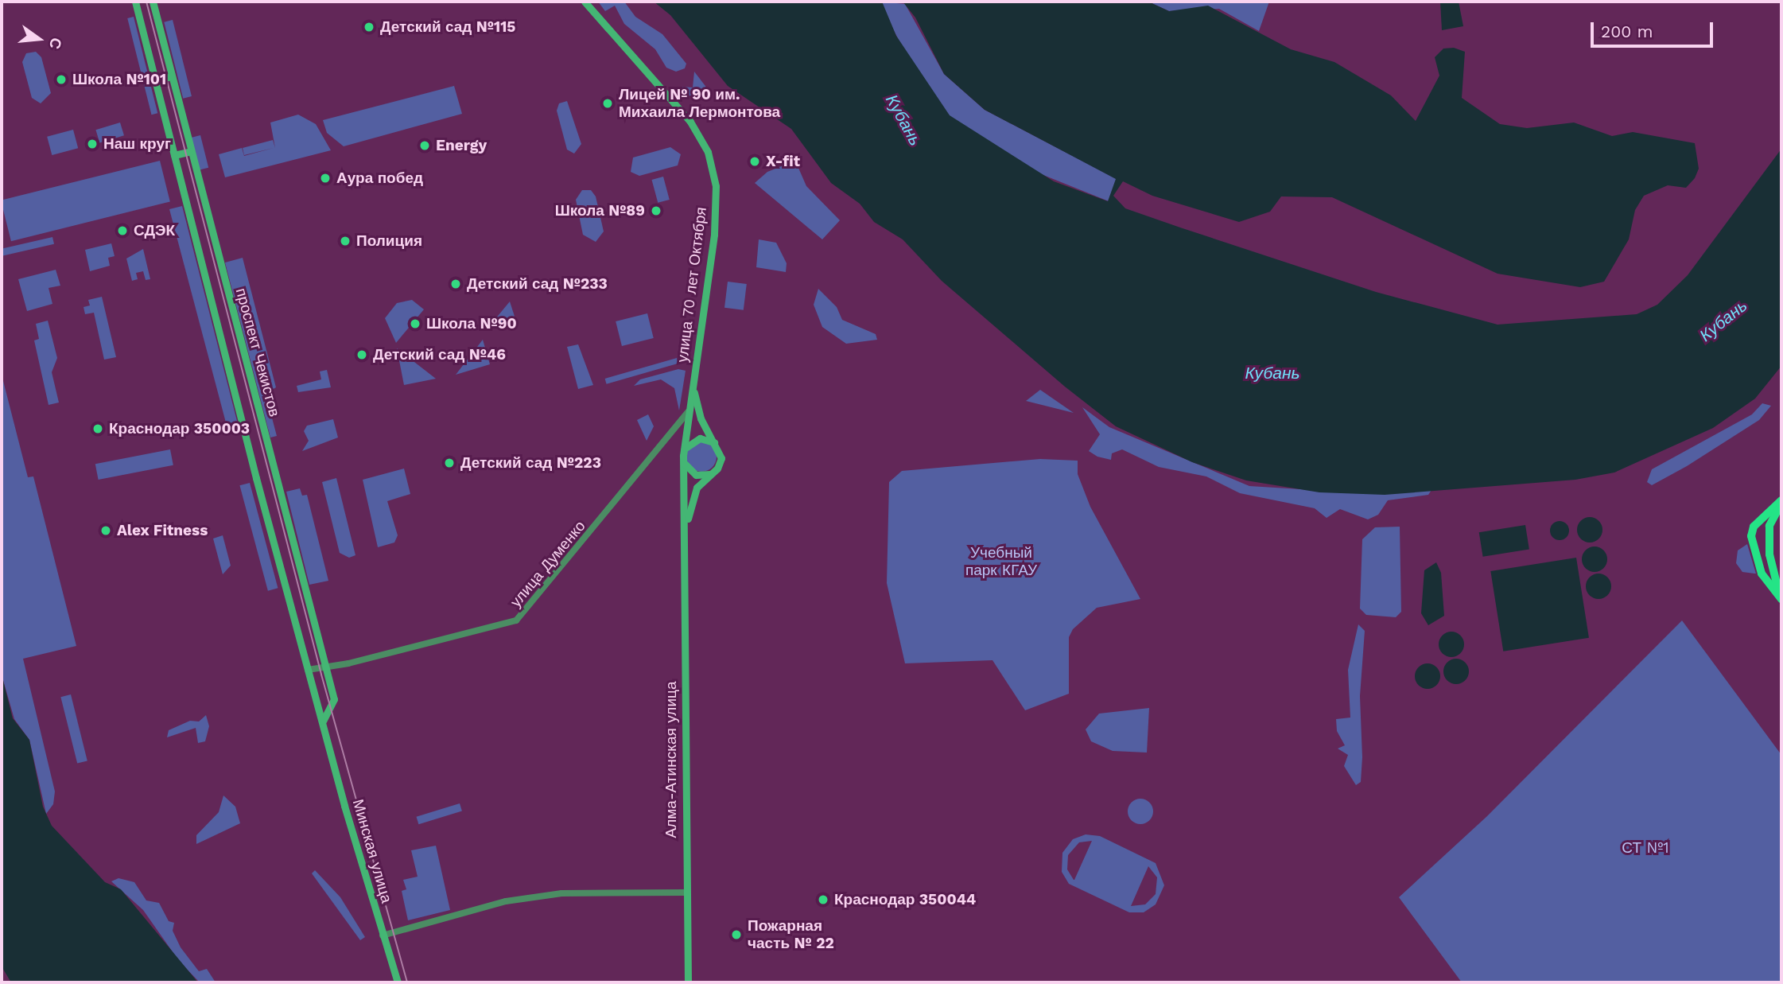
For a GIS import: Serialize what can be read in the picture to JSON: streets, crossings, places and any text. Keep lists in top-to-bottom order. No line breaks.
{"streets":{"main road":["улица 70 лет Октября","проспект Чекистов","Алма-Атинская улица","Минская улица"],"street":["улица Думенко"]},"crossings":[["улица 70 лет Октября","улица Думенко"],["улица 70 лет Октября","Алма-Атинская улица"],["проспект Чекистов","улица Думенко"],["проспект Чекистов","Минская улица"]],"water":["Кубань"],"parks":["Учебный парк КГАУ","СТ №1"],"places":["Детский сад №115","Школа №101","Лицей № 90 им. Михаила Лермонтова","Наш круг","Energy","X-fit","Аура побед","Школа №89","СДЭК","Полиция","Детский сад №233","Школа №90","Детский сад №46","Краснодар 350003","Детский сад №223","Alex Fitness","Краснодар 350044","Пожарная часть № 22"],"scale_bar":"200 m","north":"right"}
